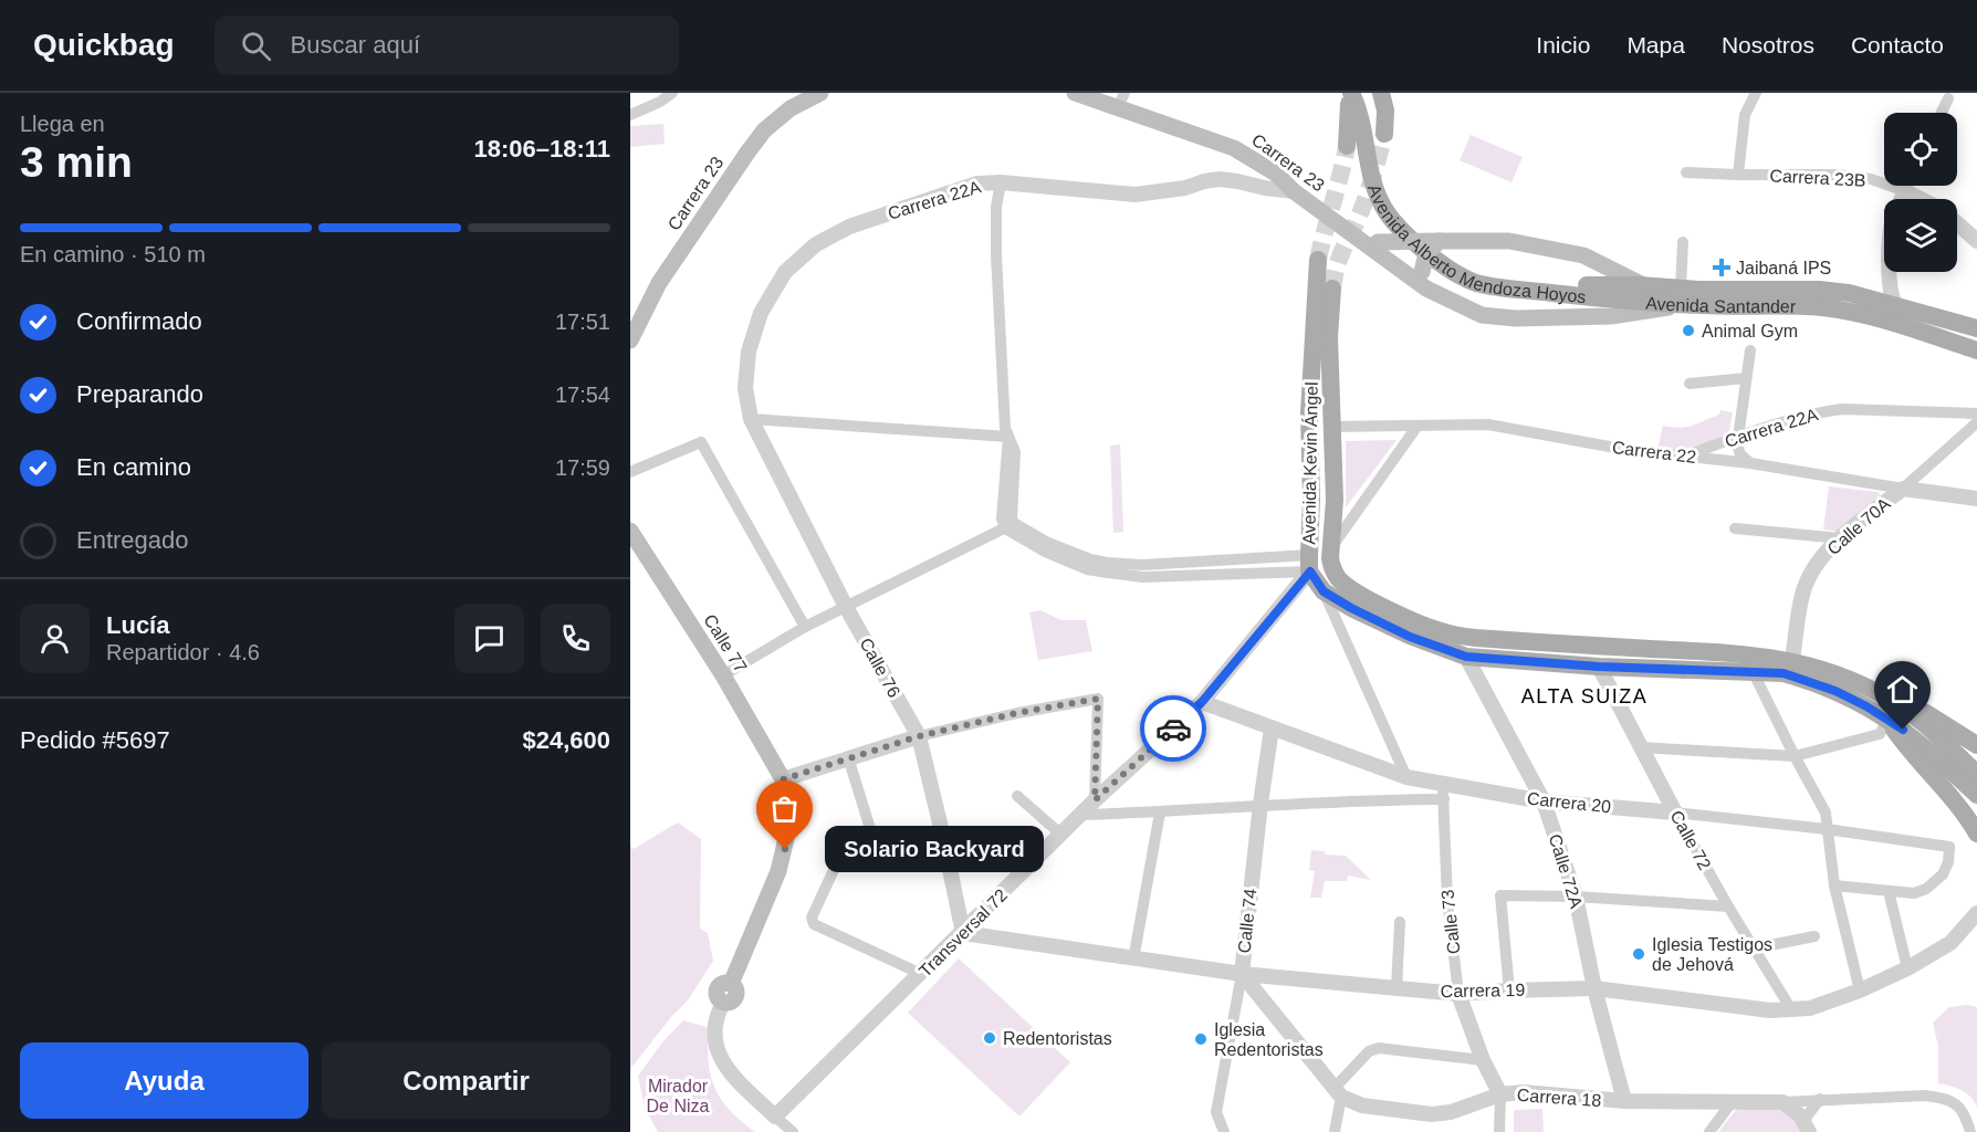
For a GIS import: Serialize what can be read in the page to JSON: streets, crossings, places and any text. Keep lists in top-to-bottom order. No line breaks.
{"streets":{"main road":["Carrera 23","Avenida Alberto Mendoza Hoyos","Avenida Santander","Avenida Kevin Ángel","Calle 77"],"street":["Carrera 23B","Carrera 22A","Carrera 22","Calle 70A","Calle 76","Carrera 20","Calle 72","Calle 72A","Calle 74","Calle 73","Transversal 72","Carrera 19","Carrera 18"]},"crossings":[["Carrera 23","Carrera 22A"],["Carrera 23","Avenida Santander"],["Carrera 22A","Carrera 22"],["Carrera 22A","Calle 76"],["Avenida Alberto Mendoza Hoyos","Avenida Santander"],["Carrera 22","Avenida Kevin Ángel"],["Carrera 22","Calle 70A"],["Avenida Kevin Ángel","Calle 70A"],["Avenida Kevin Ángel","Calle 72"],["Avenida Kevin Ángel","Calle 72A"],["Avenida Kevin Ángel","Transversal 72"],["Calle 76","Transversal 72"],["Calle 76","Carrera 19"],["Carrera 20","Calle 72"],["Carrera 20","Calle 72A"],["Carrera 20","Calle 74"],["Carrera 20","Calle 73"],["Carrera 20","Transversal 72"],["Calle 72","Carrera 19"],["Calle 72A","Carrera 19"],["Calle 72A","Carrera 18"],["Calle 74","Carrera 19"],["Calle 73","Carrera 19"],["Calle 73","Carrera 18"],["Transversal 72","Carrera 19"]],"districts":["ALTA SUIZA"],"parks":["Mirador De Niza"],"places":{"health":["Jaibaná IPS"],"other":["Animal Gym","Solario Backyard","Iglesia Testigos de Jehová","Redentoristas","Iglesia Redentoristas"]},"page":{"header":"Quickbag","search":"Buscar aquí","nav":["Inicio","Mapa","Nosotros","Contacto"],"heading":["3 min","Llega en","18:06–18:11"],"panel":["Lucía","Repartidor · 4.6","Pedido #5697","$24,600"],"bar":"En camino · 510 m","list":[["Confirmado","17:51"],["Preparando","17:54"],["En camino","17:59"],"Entregado"],"bubble":"Solario Backyard","buttons":["Ayuda","Compartir"]}}
